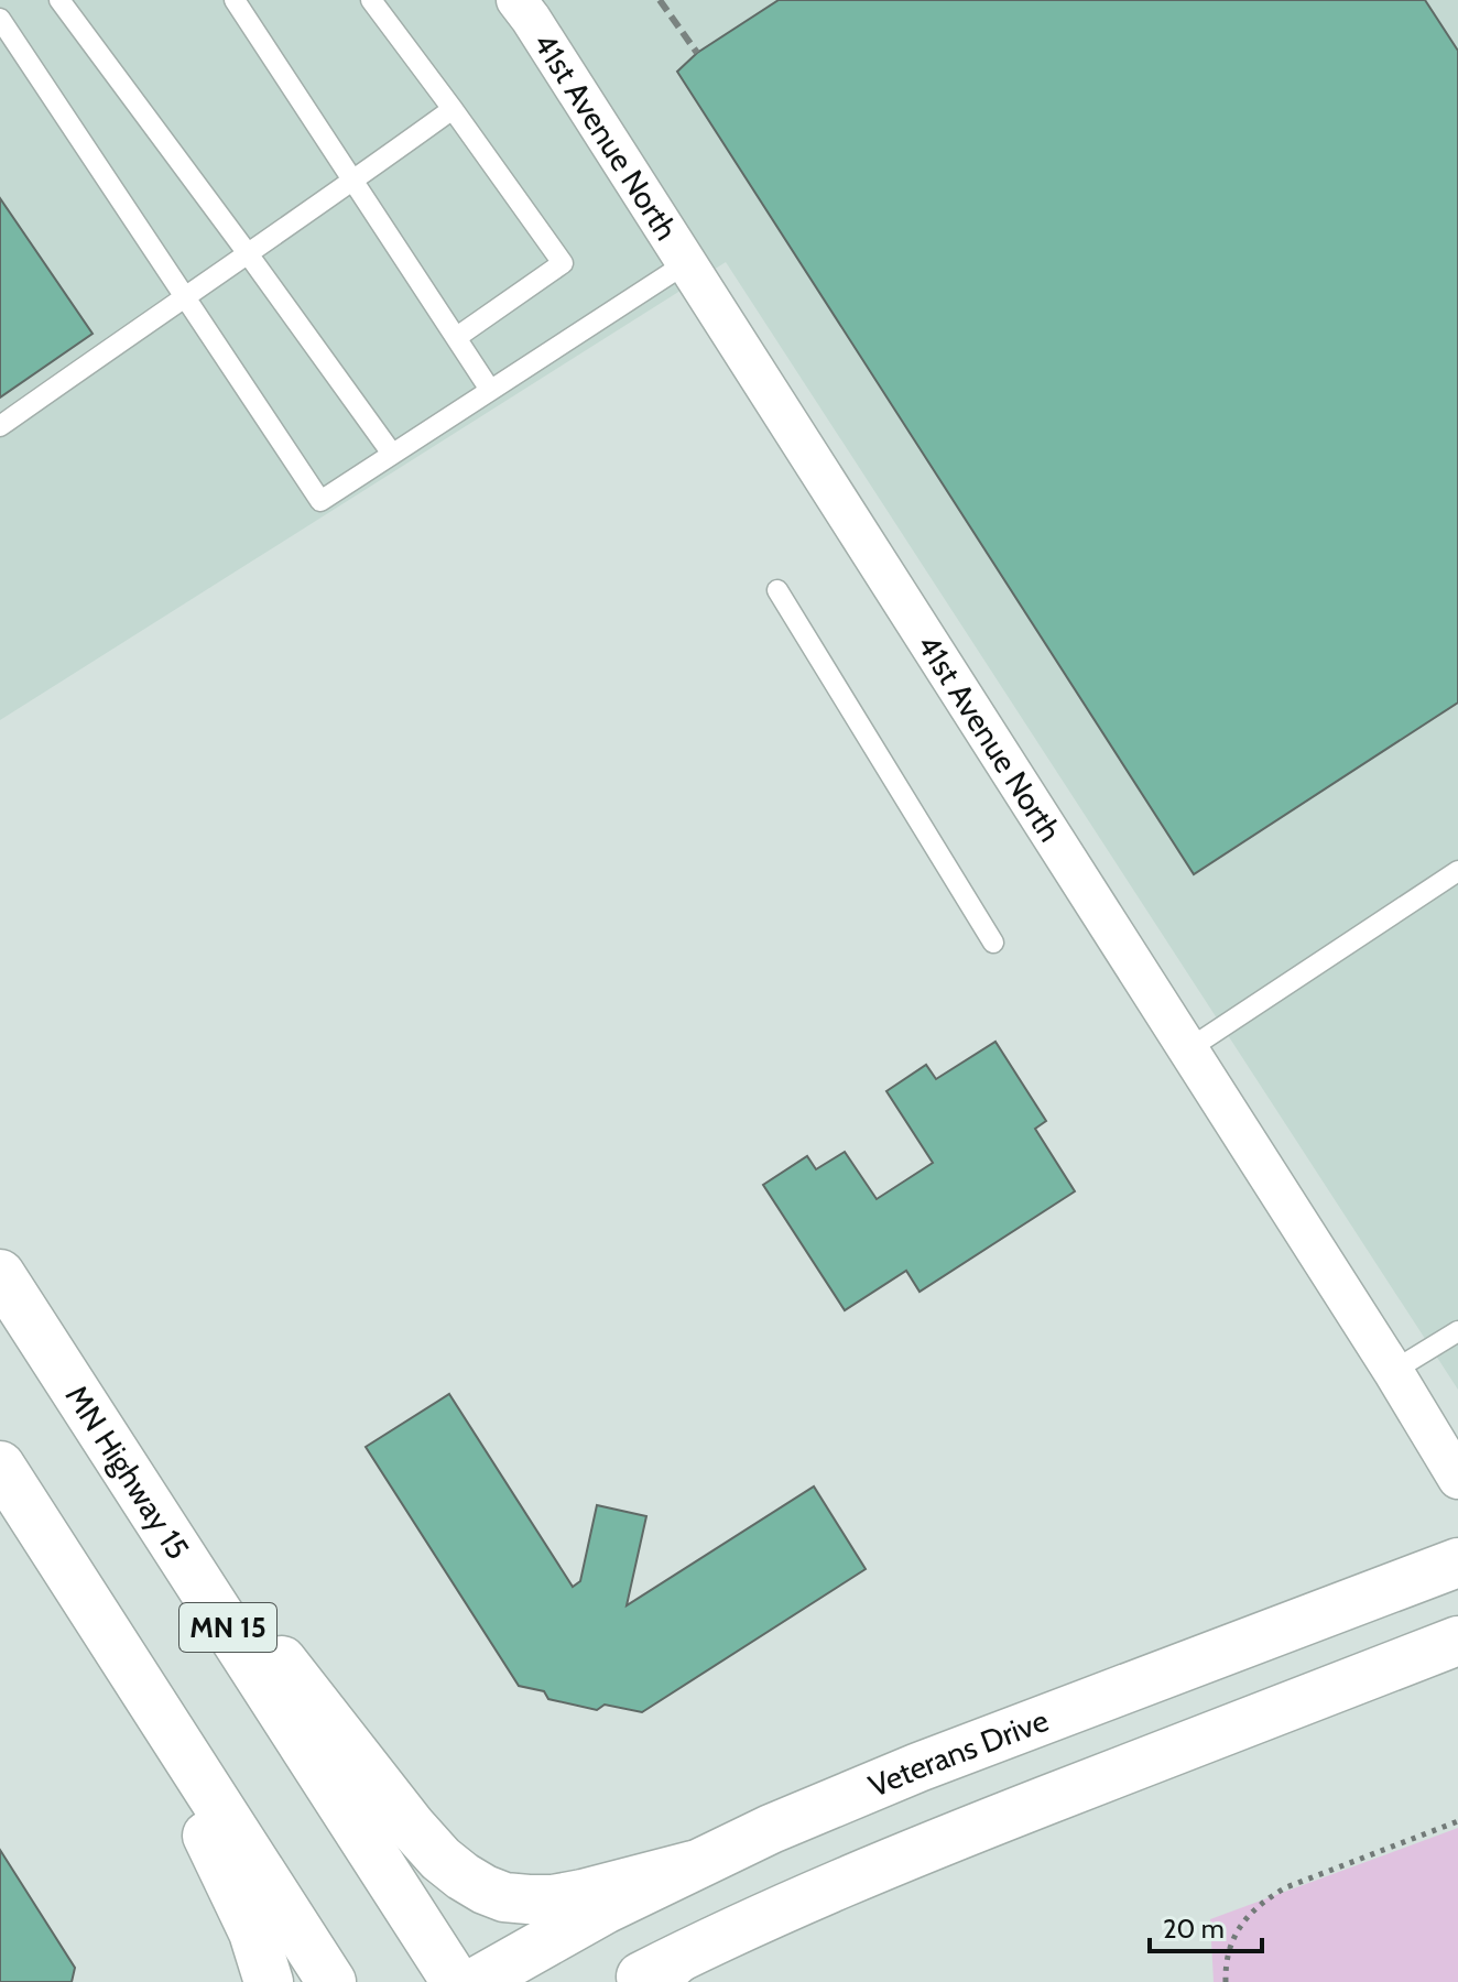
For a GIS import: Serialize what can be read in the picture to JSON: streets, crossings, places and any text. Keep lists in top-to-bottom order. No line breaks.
{"streets":{"main road":["MN Highway 15","MN 15","Veterans Drive"],"street":["41st Avenue North"]},"scale_bar":"20 m"}
